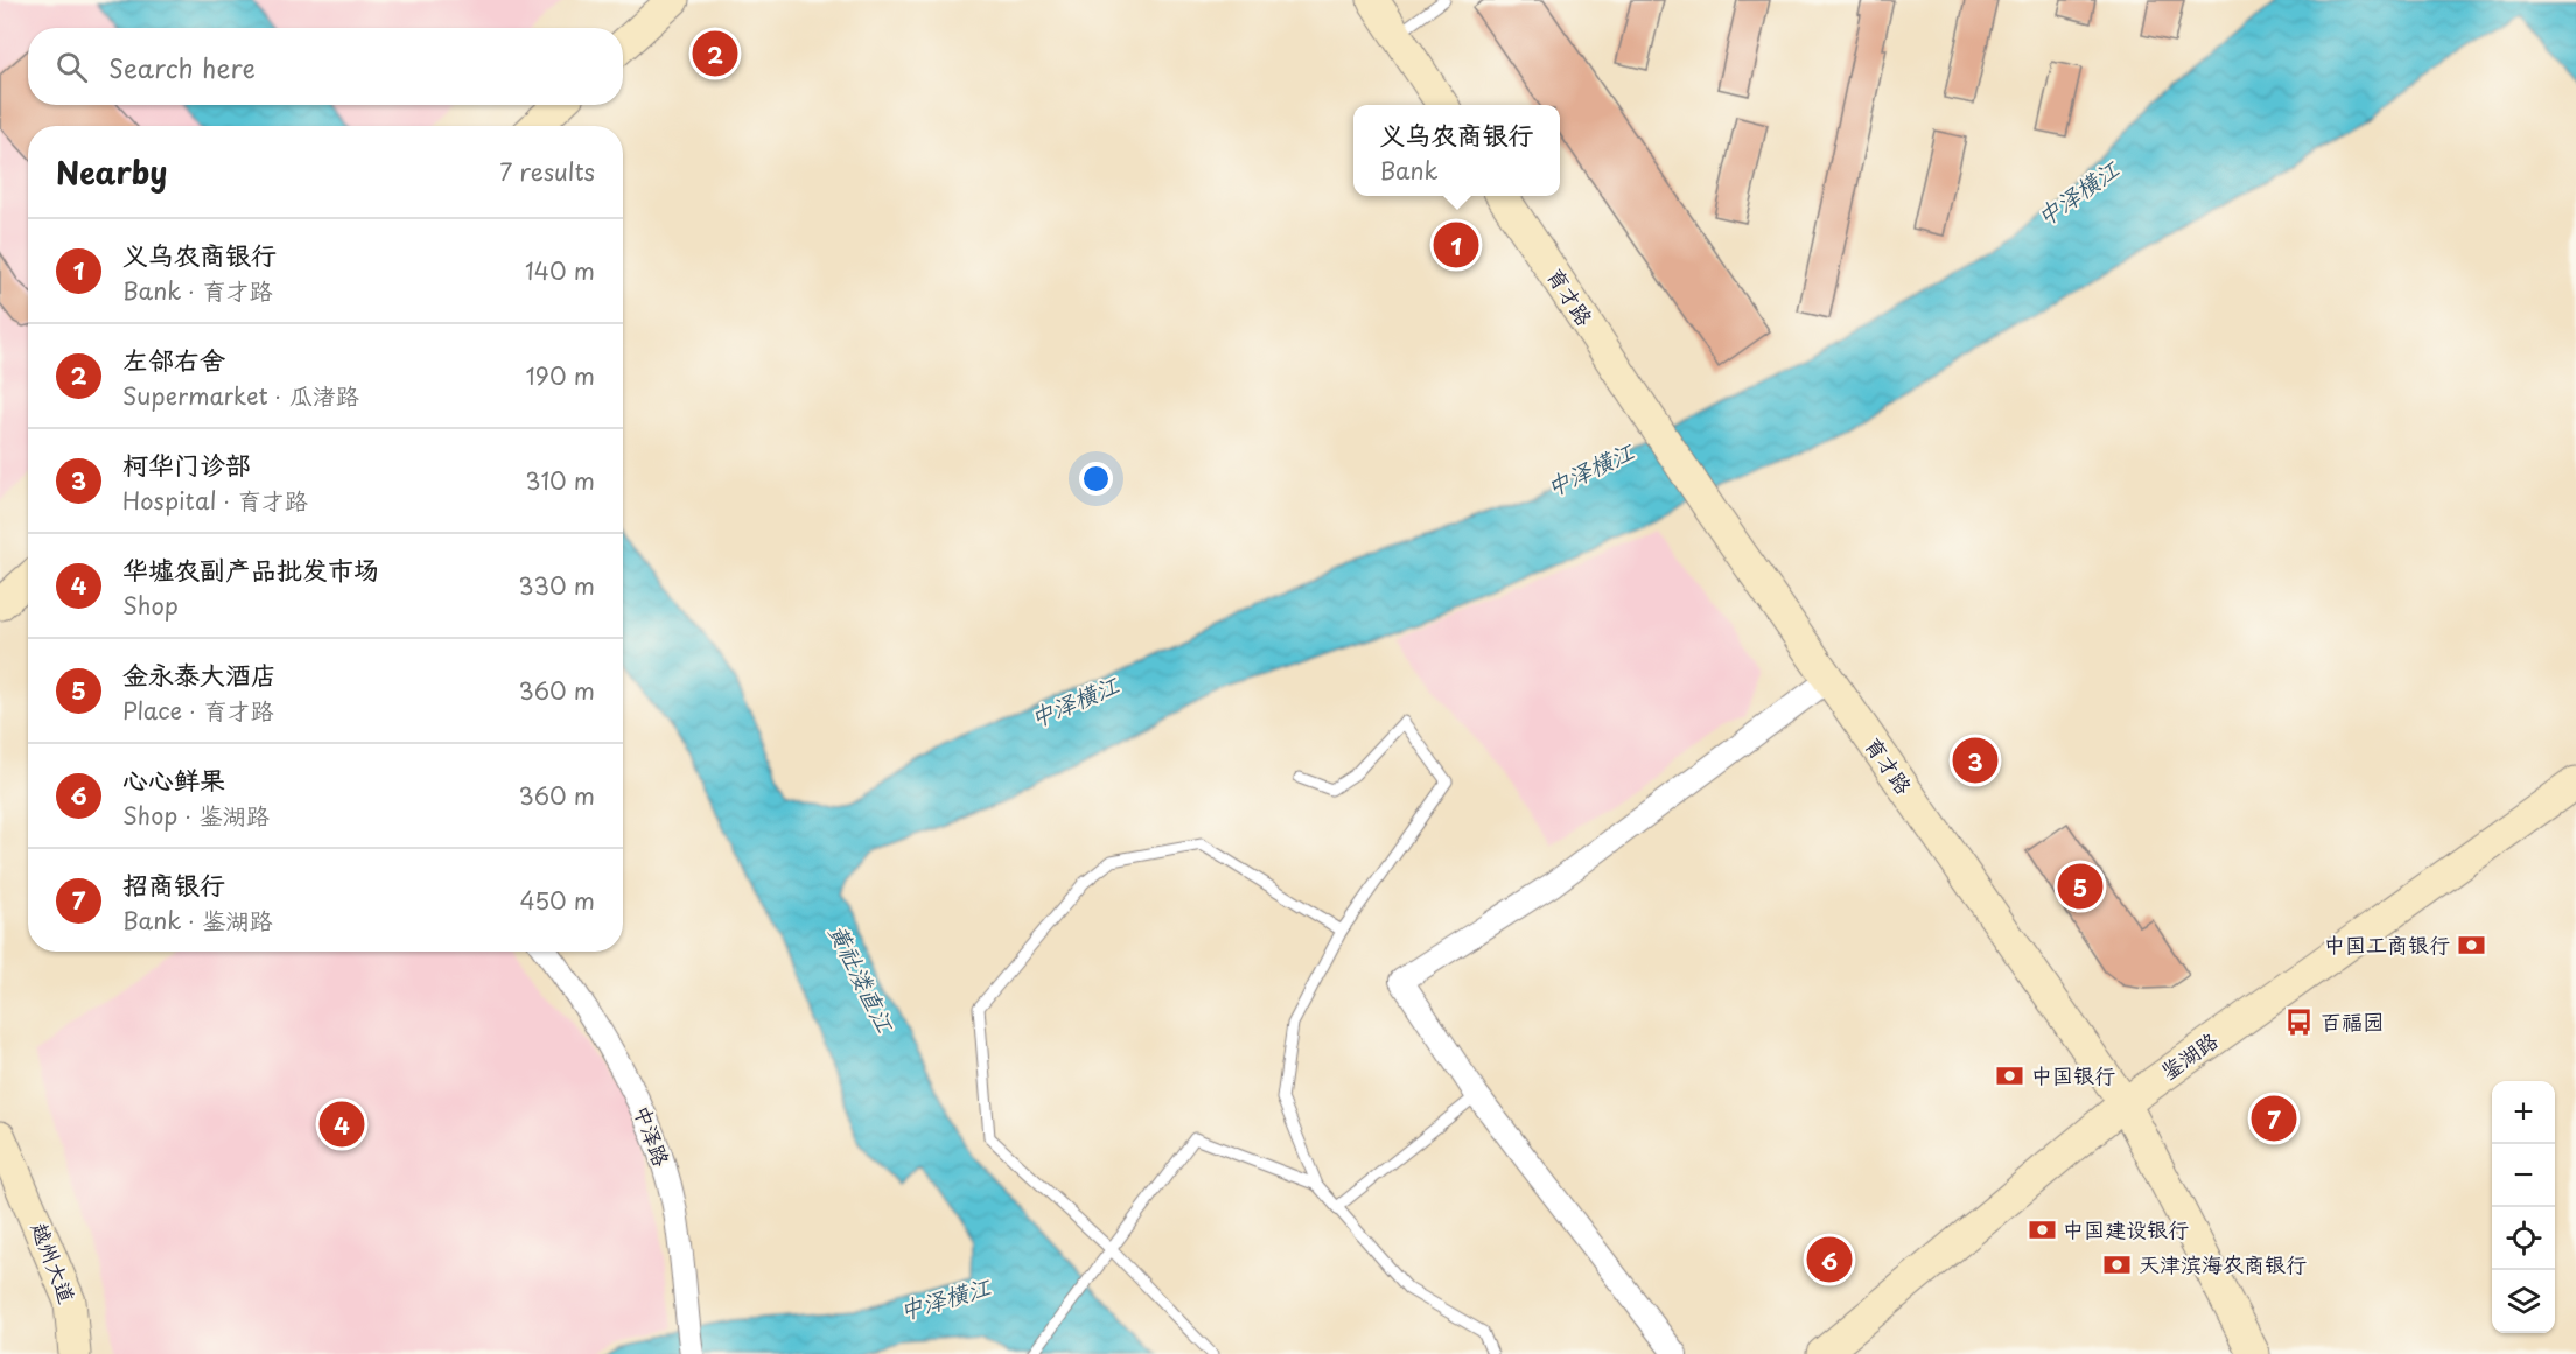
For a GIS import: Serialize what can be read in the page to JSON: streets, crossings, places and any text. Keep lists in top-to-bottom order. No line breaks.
{"streets":{"street":["育才路","鉴湖路","中泽路","越州大道"]},"crossings":[["育才路","鉴湖路"]],"water":["中泽横江","黄社溇直江"],"places":{"bank":["中国工商银行","中国银行","中国建设银行","天津滨海农商银行"],"bus stop":["百福园"]},"page":{"pins":["2","1","3","5","7","4","6"],"search":"Search here","popup":["义乌农商银行","Bank"],"heading":["Nearby","7 results"],"list":[{"mark":"1","name":"义乌农商银行","note":"Bank · 育才路","value":"140 m"},{"mark":"2","name":"左邻右舍","note":"Supermarket · 瓜渚路","value":"190 m"},{"mark":"3","name":"柯华门诊部","note":"Hospital · 育才路","value":"310 m"},{"mark":"4","name":"华墟农副产品批发市场","note":"Shop","value":"330 m"},{"mark":"5","name":"金永泰大酒店","note":"Place · 育才路","value":"360 m"},{"mark":"6","name":"心心鲜果","note":"Shop · 鉴湖路","value":"360 m"},{"mark":"7","name":"招商银行","note":"Bank · 鉴湖路","value":"450 m"}],"map_buttons":["+","−"]}}
